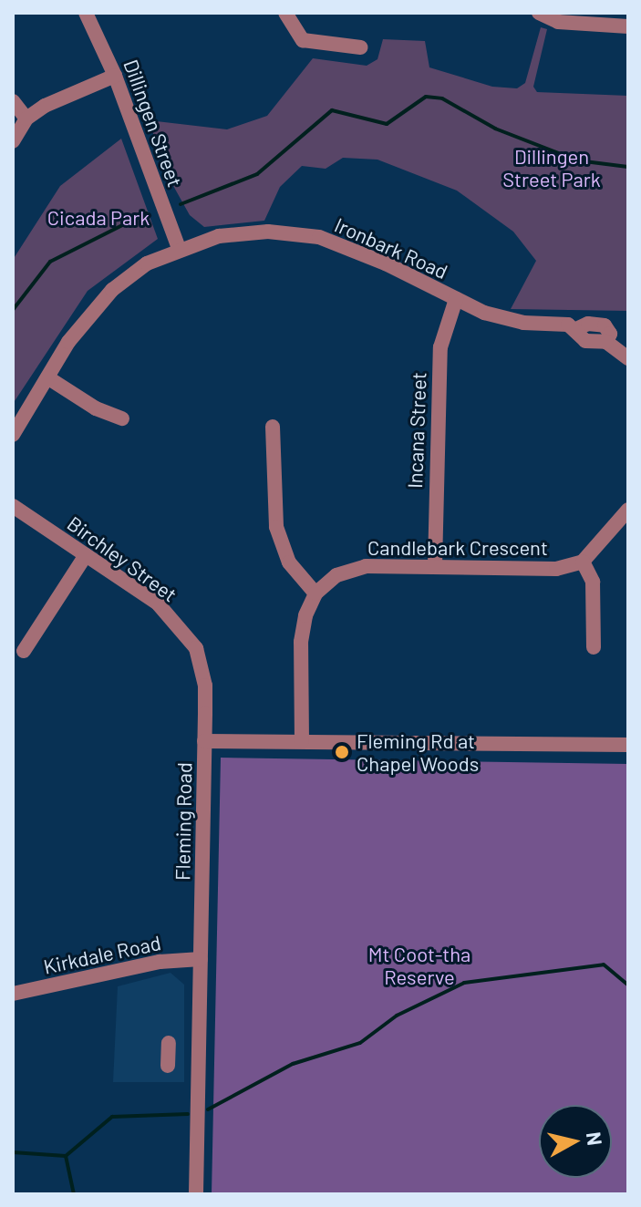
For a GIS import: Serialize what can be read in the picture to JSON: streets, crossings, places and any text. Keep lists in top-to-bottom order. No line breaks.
{"streets":{"street":["Dillingen Street","Ironbark Road","Incana Street","Candlebark Crescent","Birchley Street","Fleming Road","Kirkdale Road"]},"crossings":[["Dillingen Street","Ironbark Road"],["Ironbark Road","Incana Street"],["Incana Street","Candlebark Crescent"],["Birchley Street","Fleming Road"],["Fleming Road","Kirkdale Road"]],"parks":["Dillingen Street Park","Cicada Park","Mt Coot-tha Reserve"],"places":["Fleming Rd at Chapel Woods"],"north":"right"}
